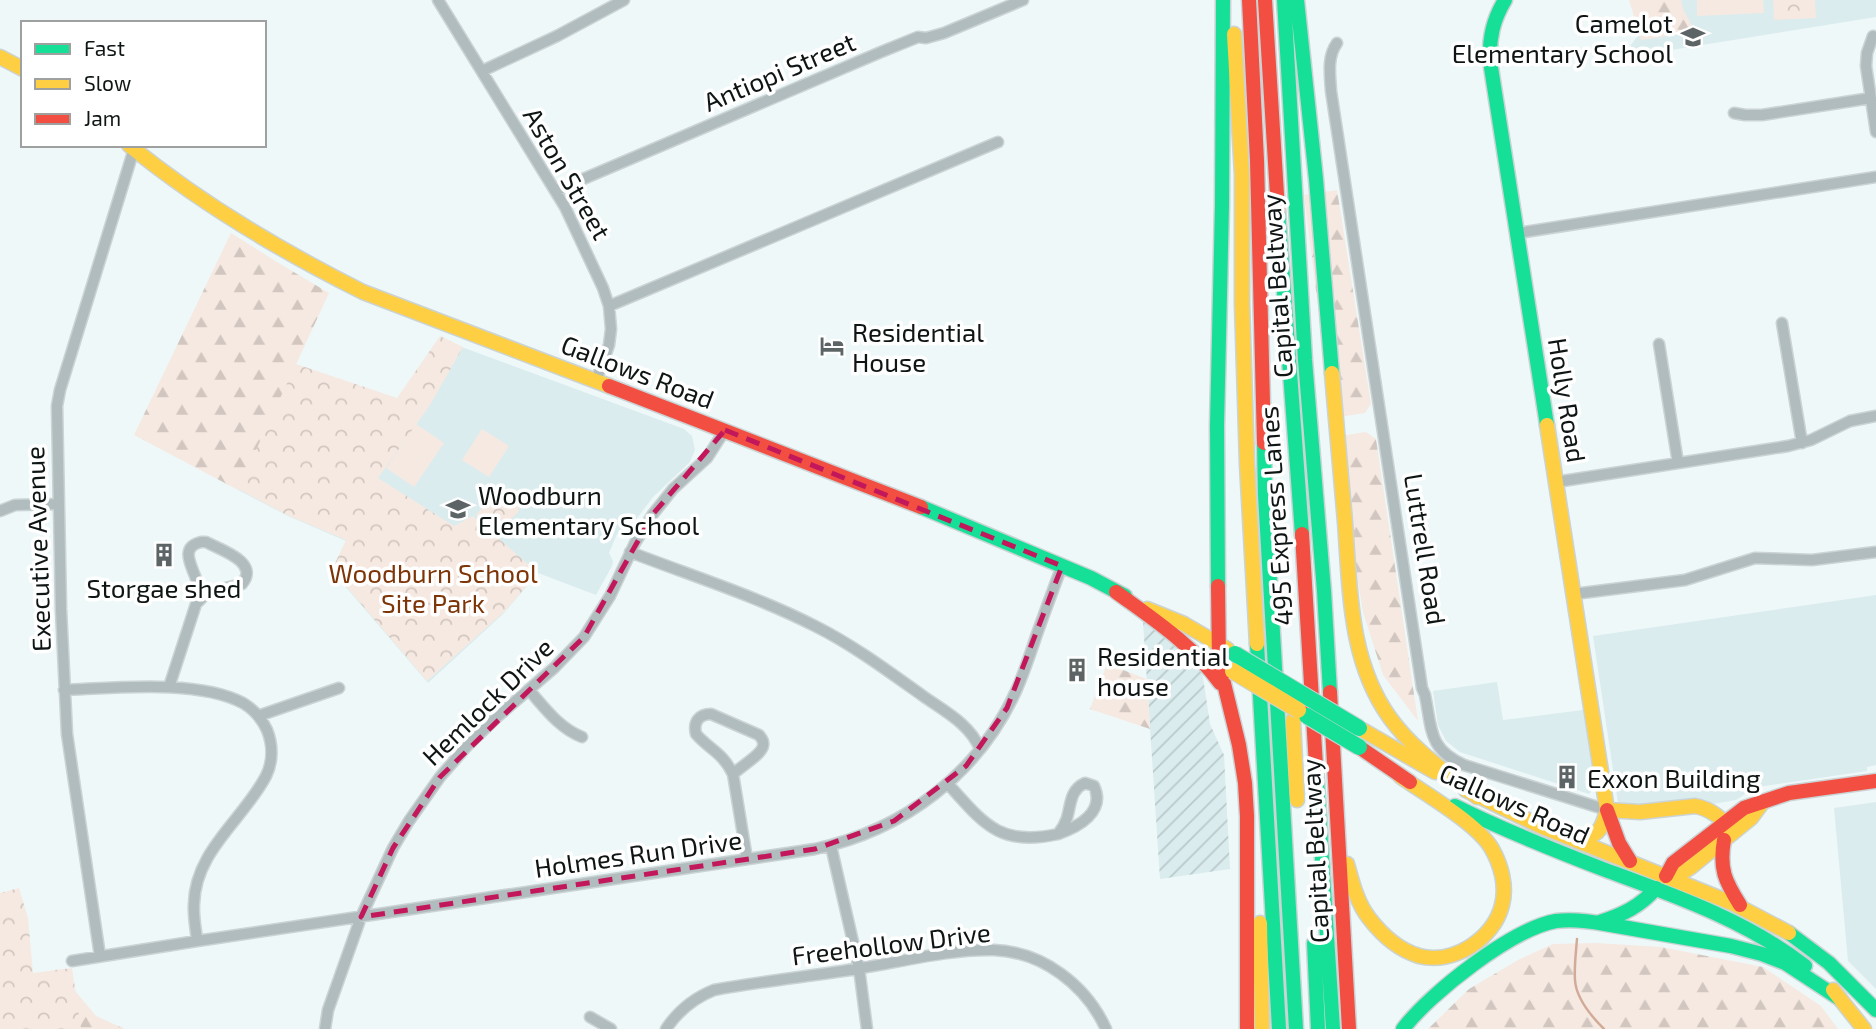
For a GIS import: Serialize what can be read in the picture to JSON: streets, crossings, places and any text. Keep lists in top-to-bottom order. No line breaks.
{"streets":{"main road":["Capital Beltway","Gallows Road","Holly Road","495 Express Lanes","Luttrell Road"],"street":["Antiopi Street","Aston Street","Executive Avenue","Hemlock Drive","Holmes Run Drive","Freehollow Drive"]},"crossings":[["Antiopi Street","Aston Street"],["Aston Street","Gallows Road"],["Gallows Road","Holly Road"],["Gallows Road","Executive Avenue"],["Gallows Road","Hemlock Drive"],["Gallows Road","Holmes Run Drive"],["Holly Road","Luttrell Road"],["Executive Avenue","Holmes Run Drive"],["Hemlock Drive","Holmes Run Drive"]],"parks":["Woodburn School Site Park"],"places":{"school or university":["Camelot Elementary School","Woodburn Elementary School"],"hotel":["Residential House"],"building":["Storgae shed","Residential house","Exxon Building"]},"legend":["Fast","Slow","Jam"]}
